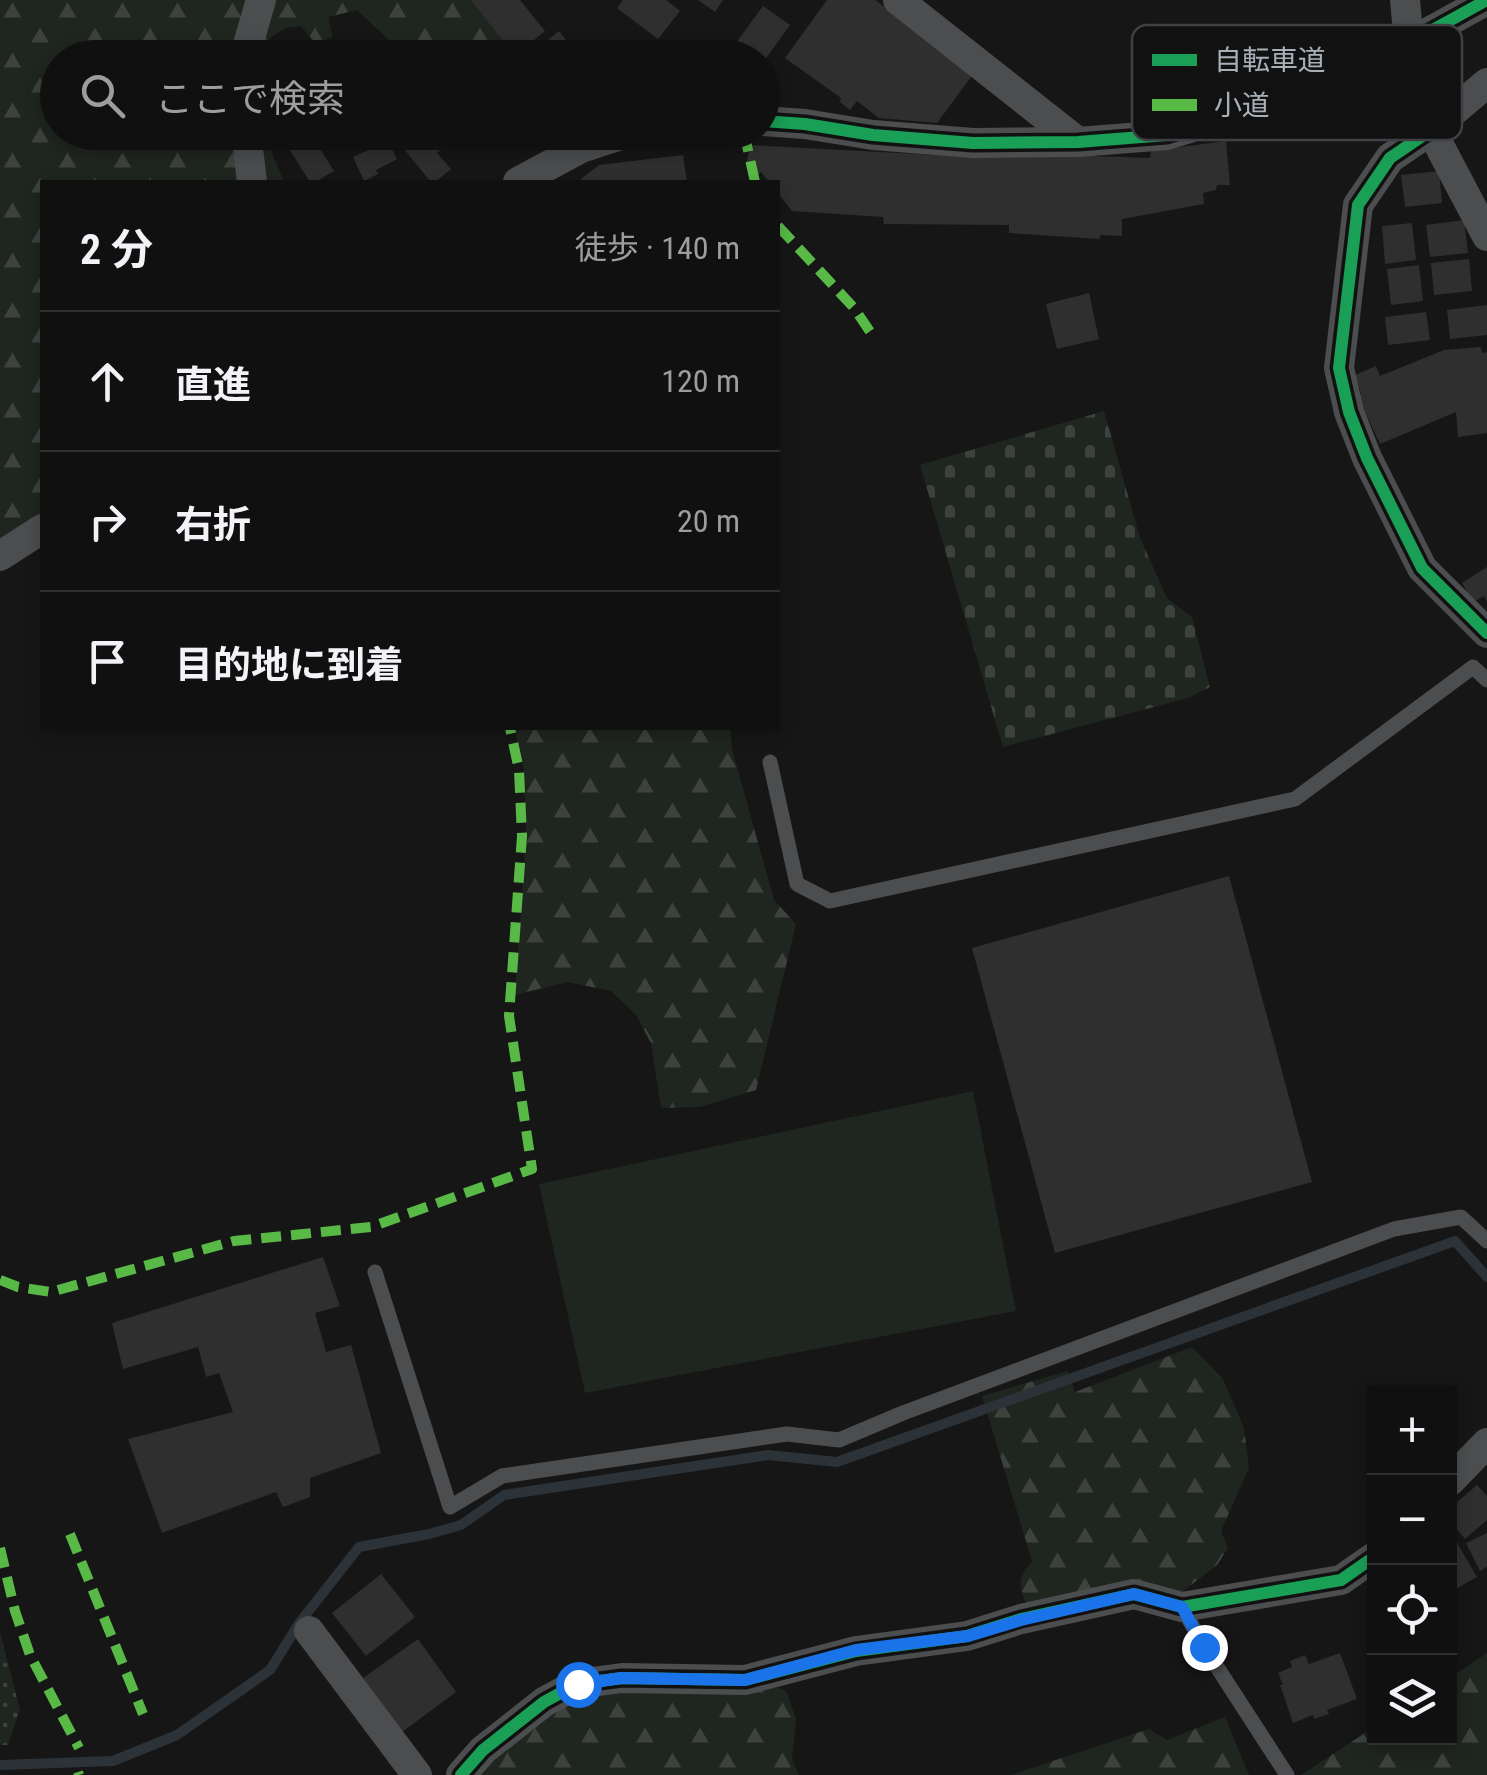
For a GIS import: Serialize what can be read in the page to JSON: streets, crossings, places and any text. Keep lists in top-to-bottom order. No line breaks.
{"legend":["自転車道","小道"],"page":{"search":"ここで検索","heading":["2 分","徒歩 · 140 m"],"list":[["直進","120 m"],["右折","20 m"],"目的地に到着"],"map_buttons":["+","−"]}}
